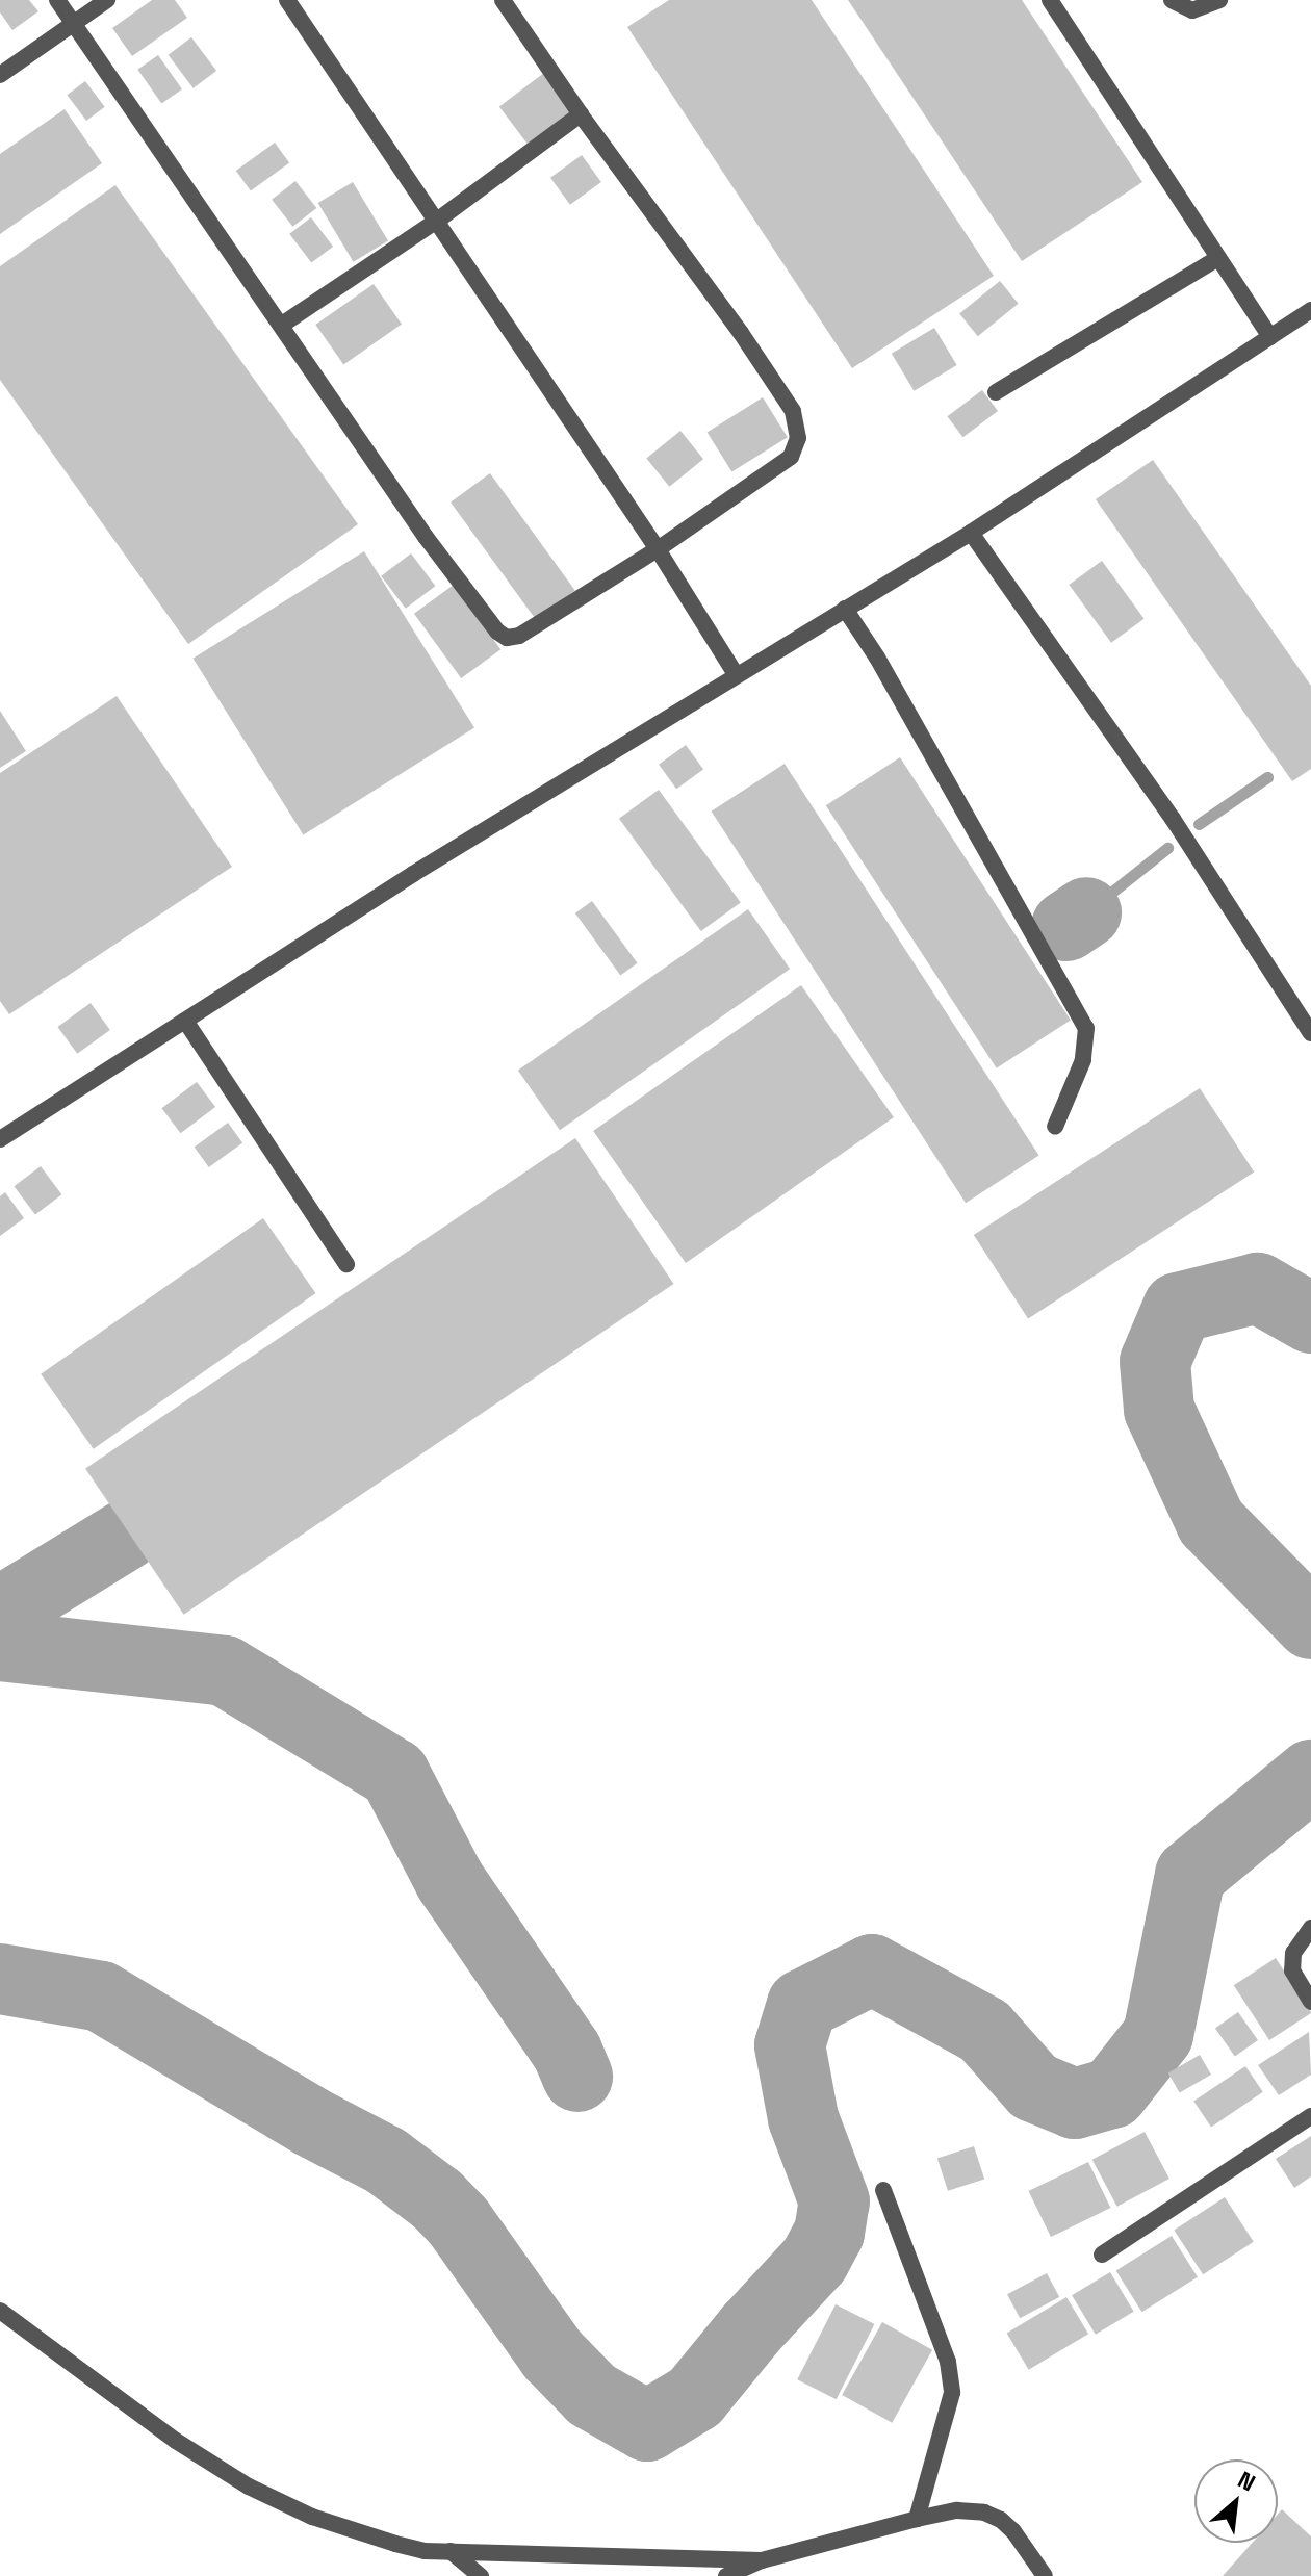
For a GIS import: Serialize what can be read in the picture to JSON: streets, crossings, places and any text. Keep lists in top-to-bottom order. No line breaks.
{"north":"top right"}
